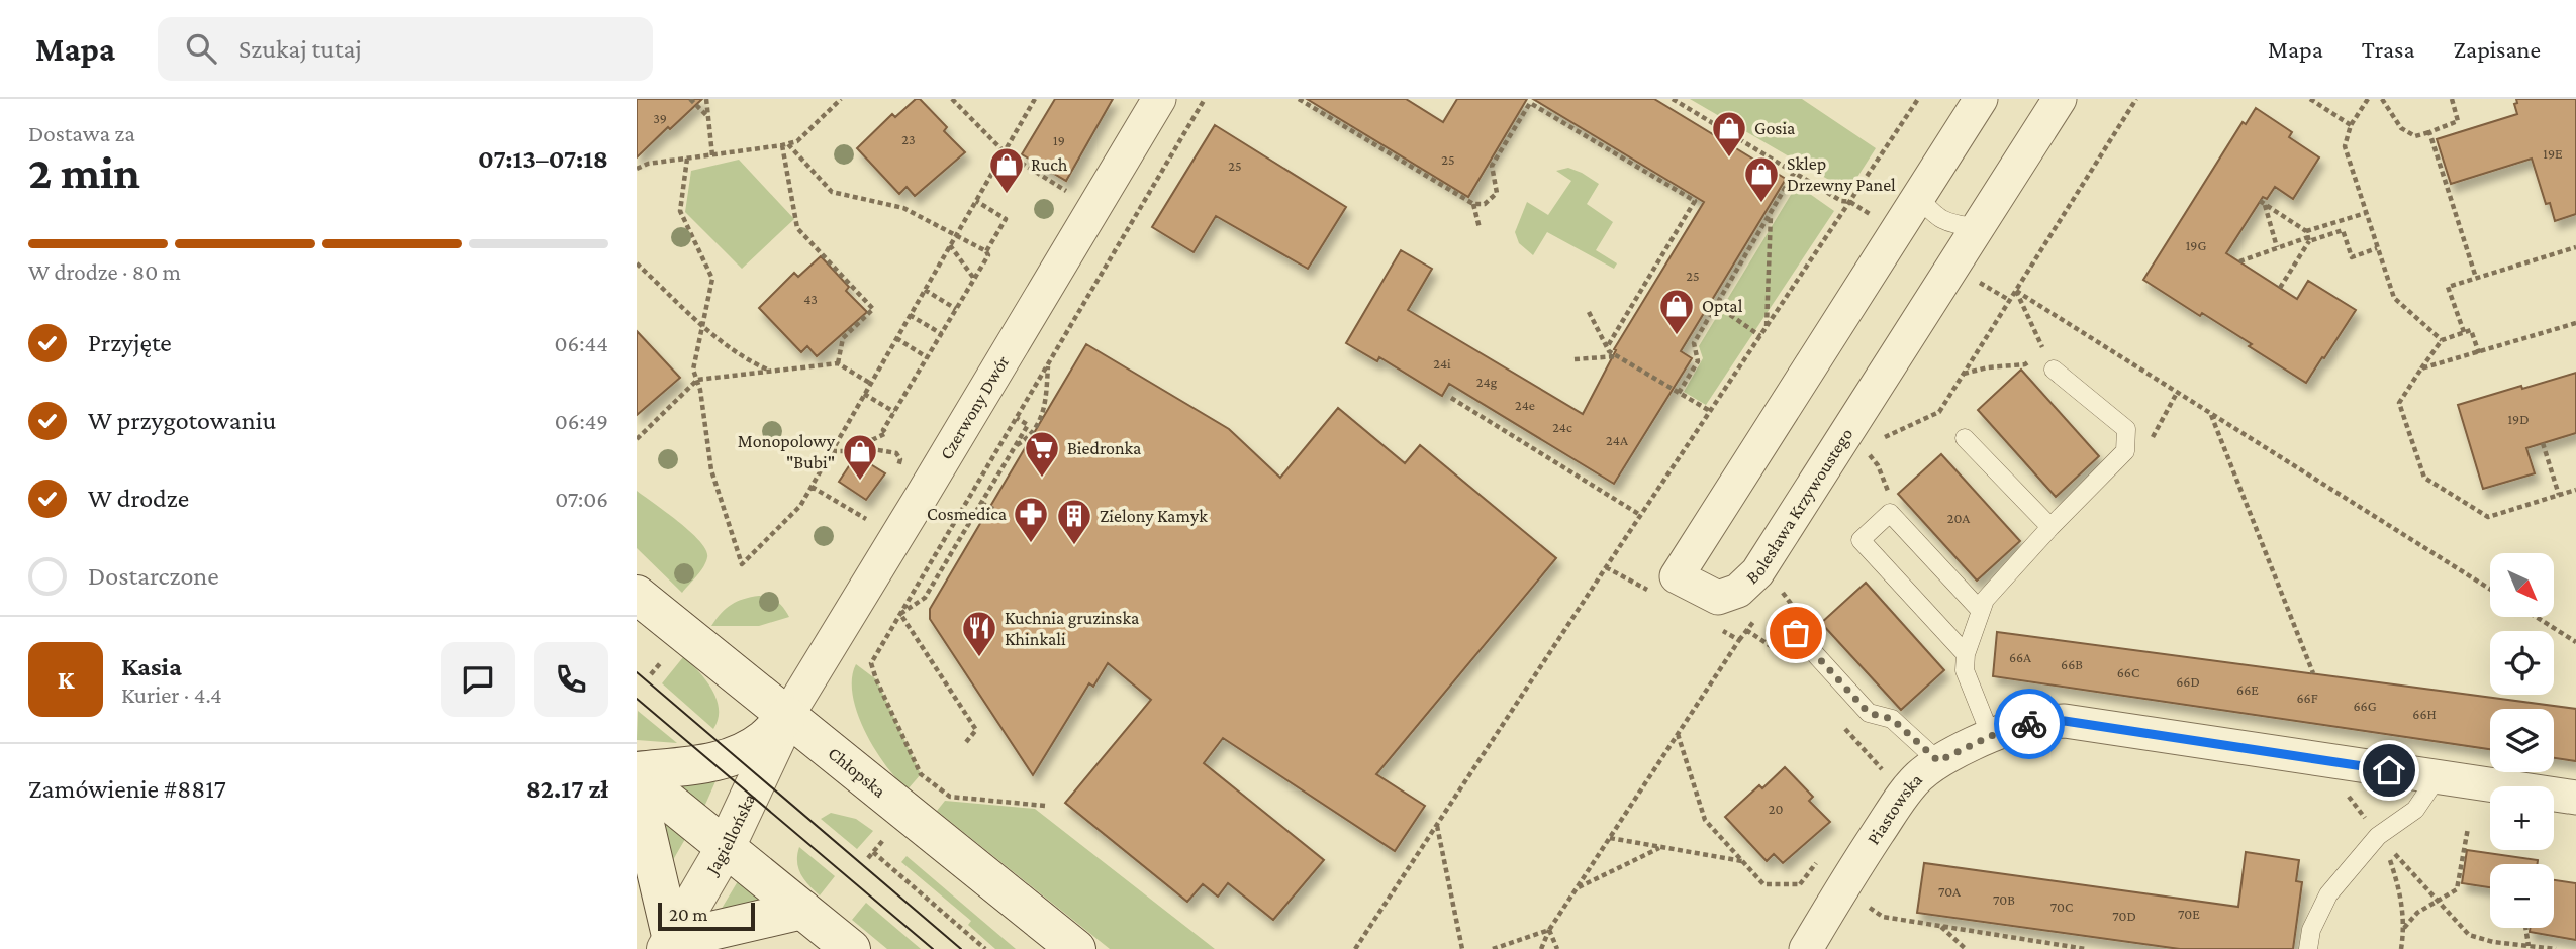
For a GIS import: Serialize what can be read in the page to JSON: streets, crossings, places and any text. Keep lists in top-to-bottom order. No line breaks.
{"streets":{"main road":["Chłopska","Jagiellońska"],"street":["Czerwony Dwór","Bolesława Krzywoustego","Piastowska"]},"crossings":[["Czerwony Dwór","Chłopska"],["Czerwony Dwór","Jagiellońska"],["Chłopska","Jagiellońska"]],"places":{"shop":["Gosia","Ruch","Sklep Drzewny Panel","Optal","Monopolowy \"Bubi\""],"supermarket":["Biedronka"],"pharmacy":["Cosmedica"],"building":["Zielony Kamyk"],"restaurant":["Kuchnia gruzinska Khinkali"]},"house_numbers":["39","23","19","19E","25","25","19G","25","43","24i","24g","24e","19D","24c","24A","20A","66A","66B","66C","66D","66E","66F","66G","66H","20","70A","70B","70C","70E","70D"],"scale_bar":"20 m","north":"bottom right","page":{"header":"Mapa","search":"Szukaj tutaj","nav":["Mapa","Trasa","Zapisane"],"heading":["2 min","Dostawa za","07:13–07:18"],"panel":["Kasia","Kurier · 4.4","Zamówienie #8817","82.17 zł"],"bar":"W drodze · 80 m","list":[["Przyjęte","06:44"],["W przygotowaniu","06:49"],["W drodze","07:06"],"Dostarczone"],"map_buttons":["+","−"],"round":"K","scale":"20 m"}}
